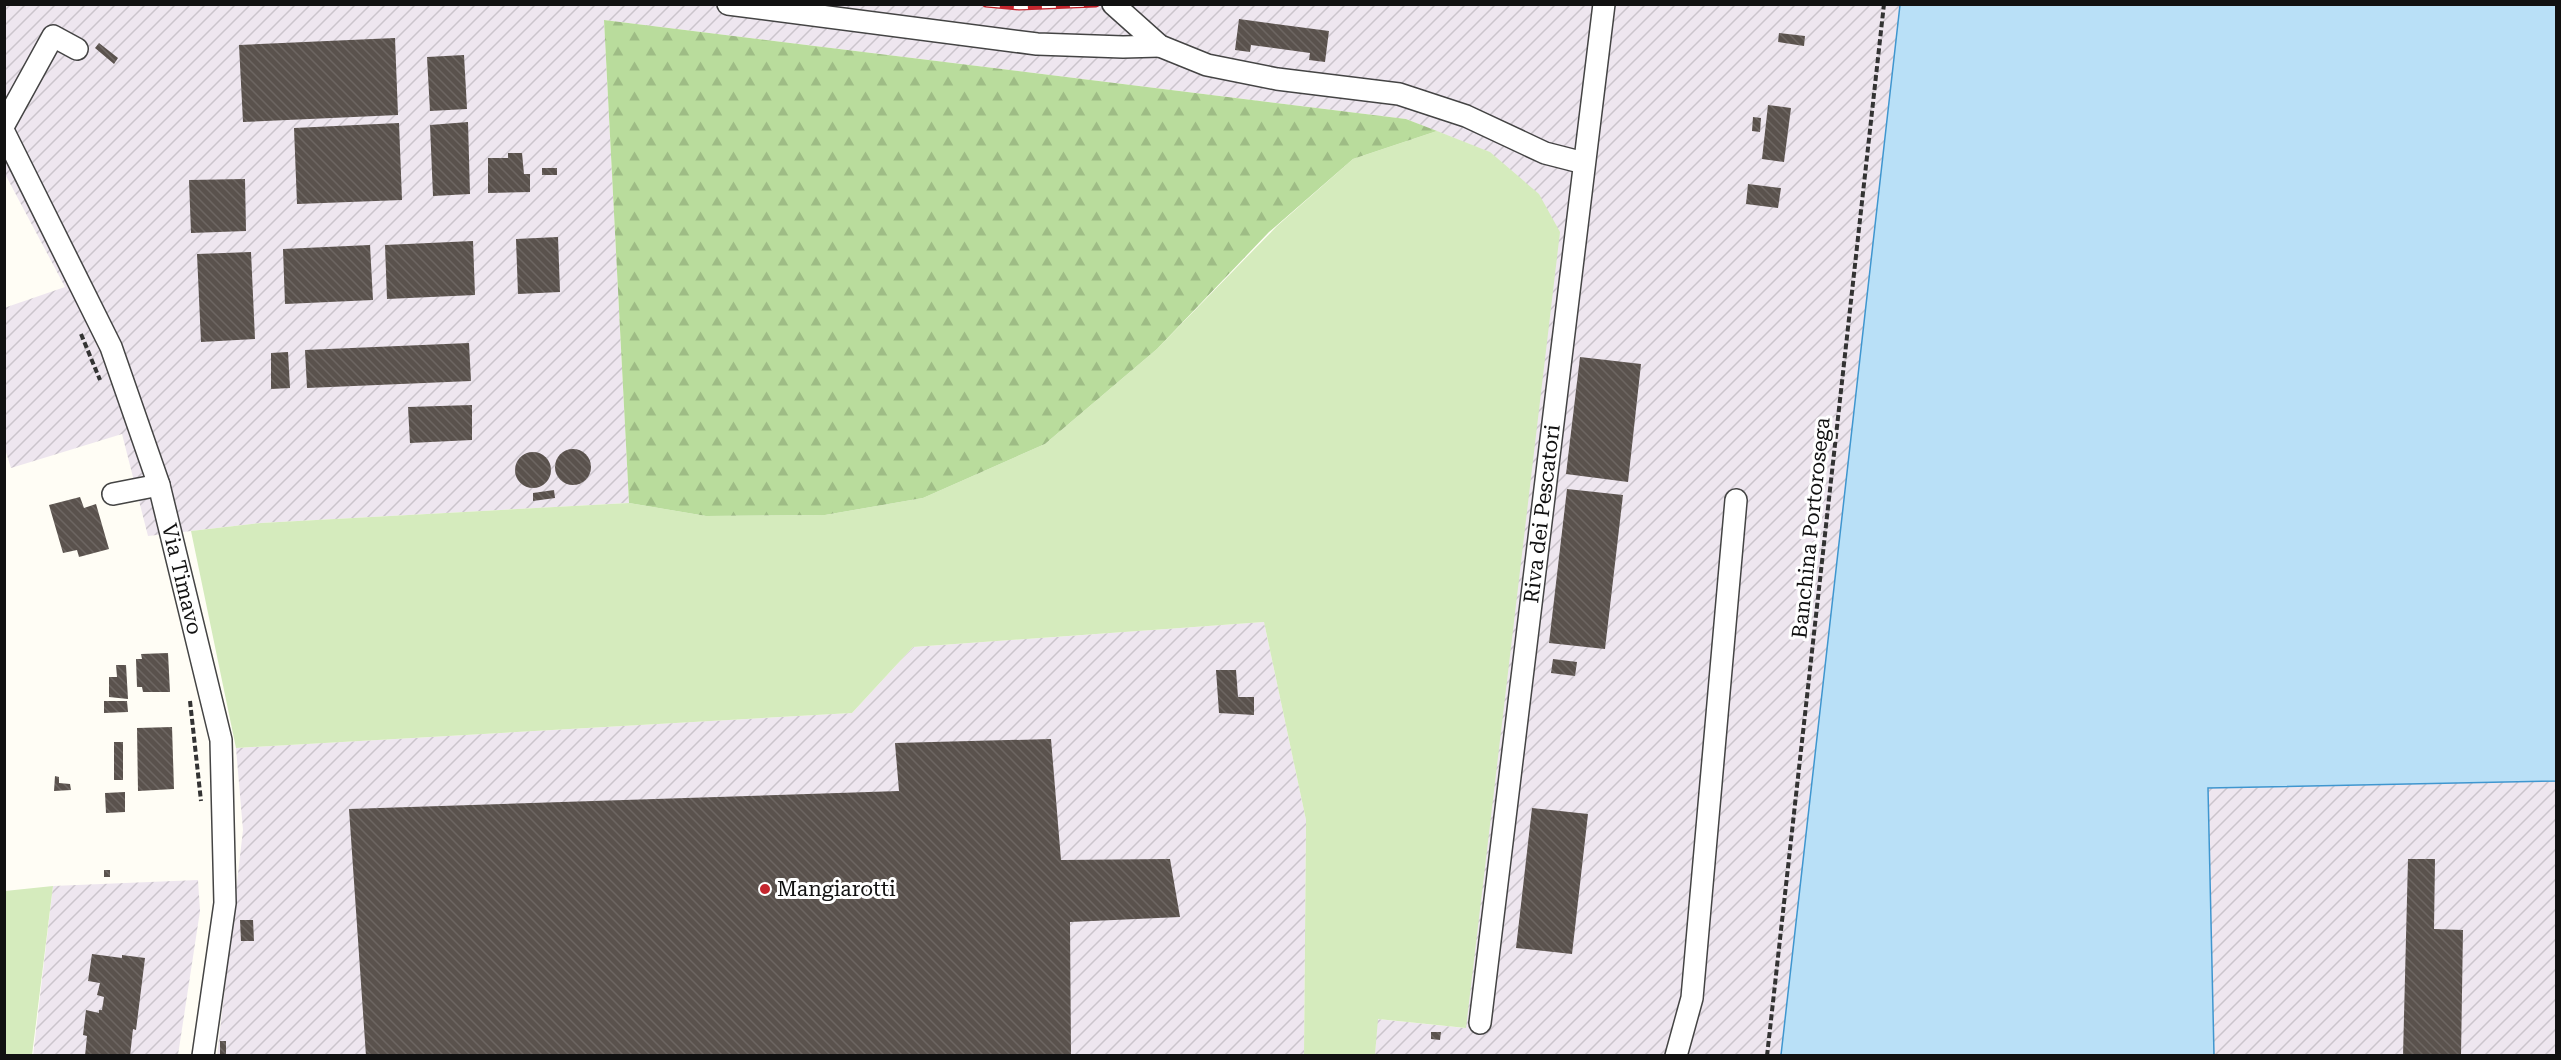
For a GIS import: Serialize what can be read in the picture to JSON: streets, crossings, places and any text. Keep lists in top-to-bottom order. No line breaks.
{"streets":{"street":["Riva dei Pescatori","Via Timavo"],"path":["Banchina Portorosega"]},"places":["Mangiarotti"]}
